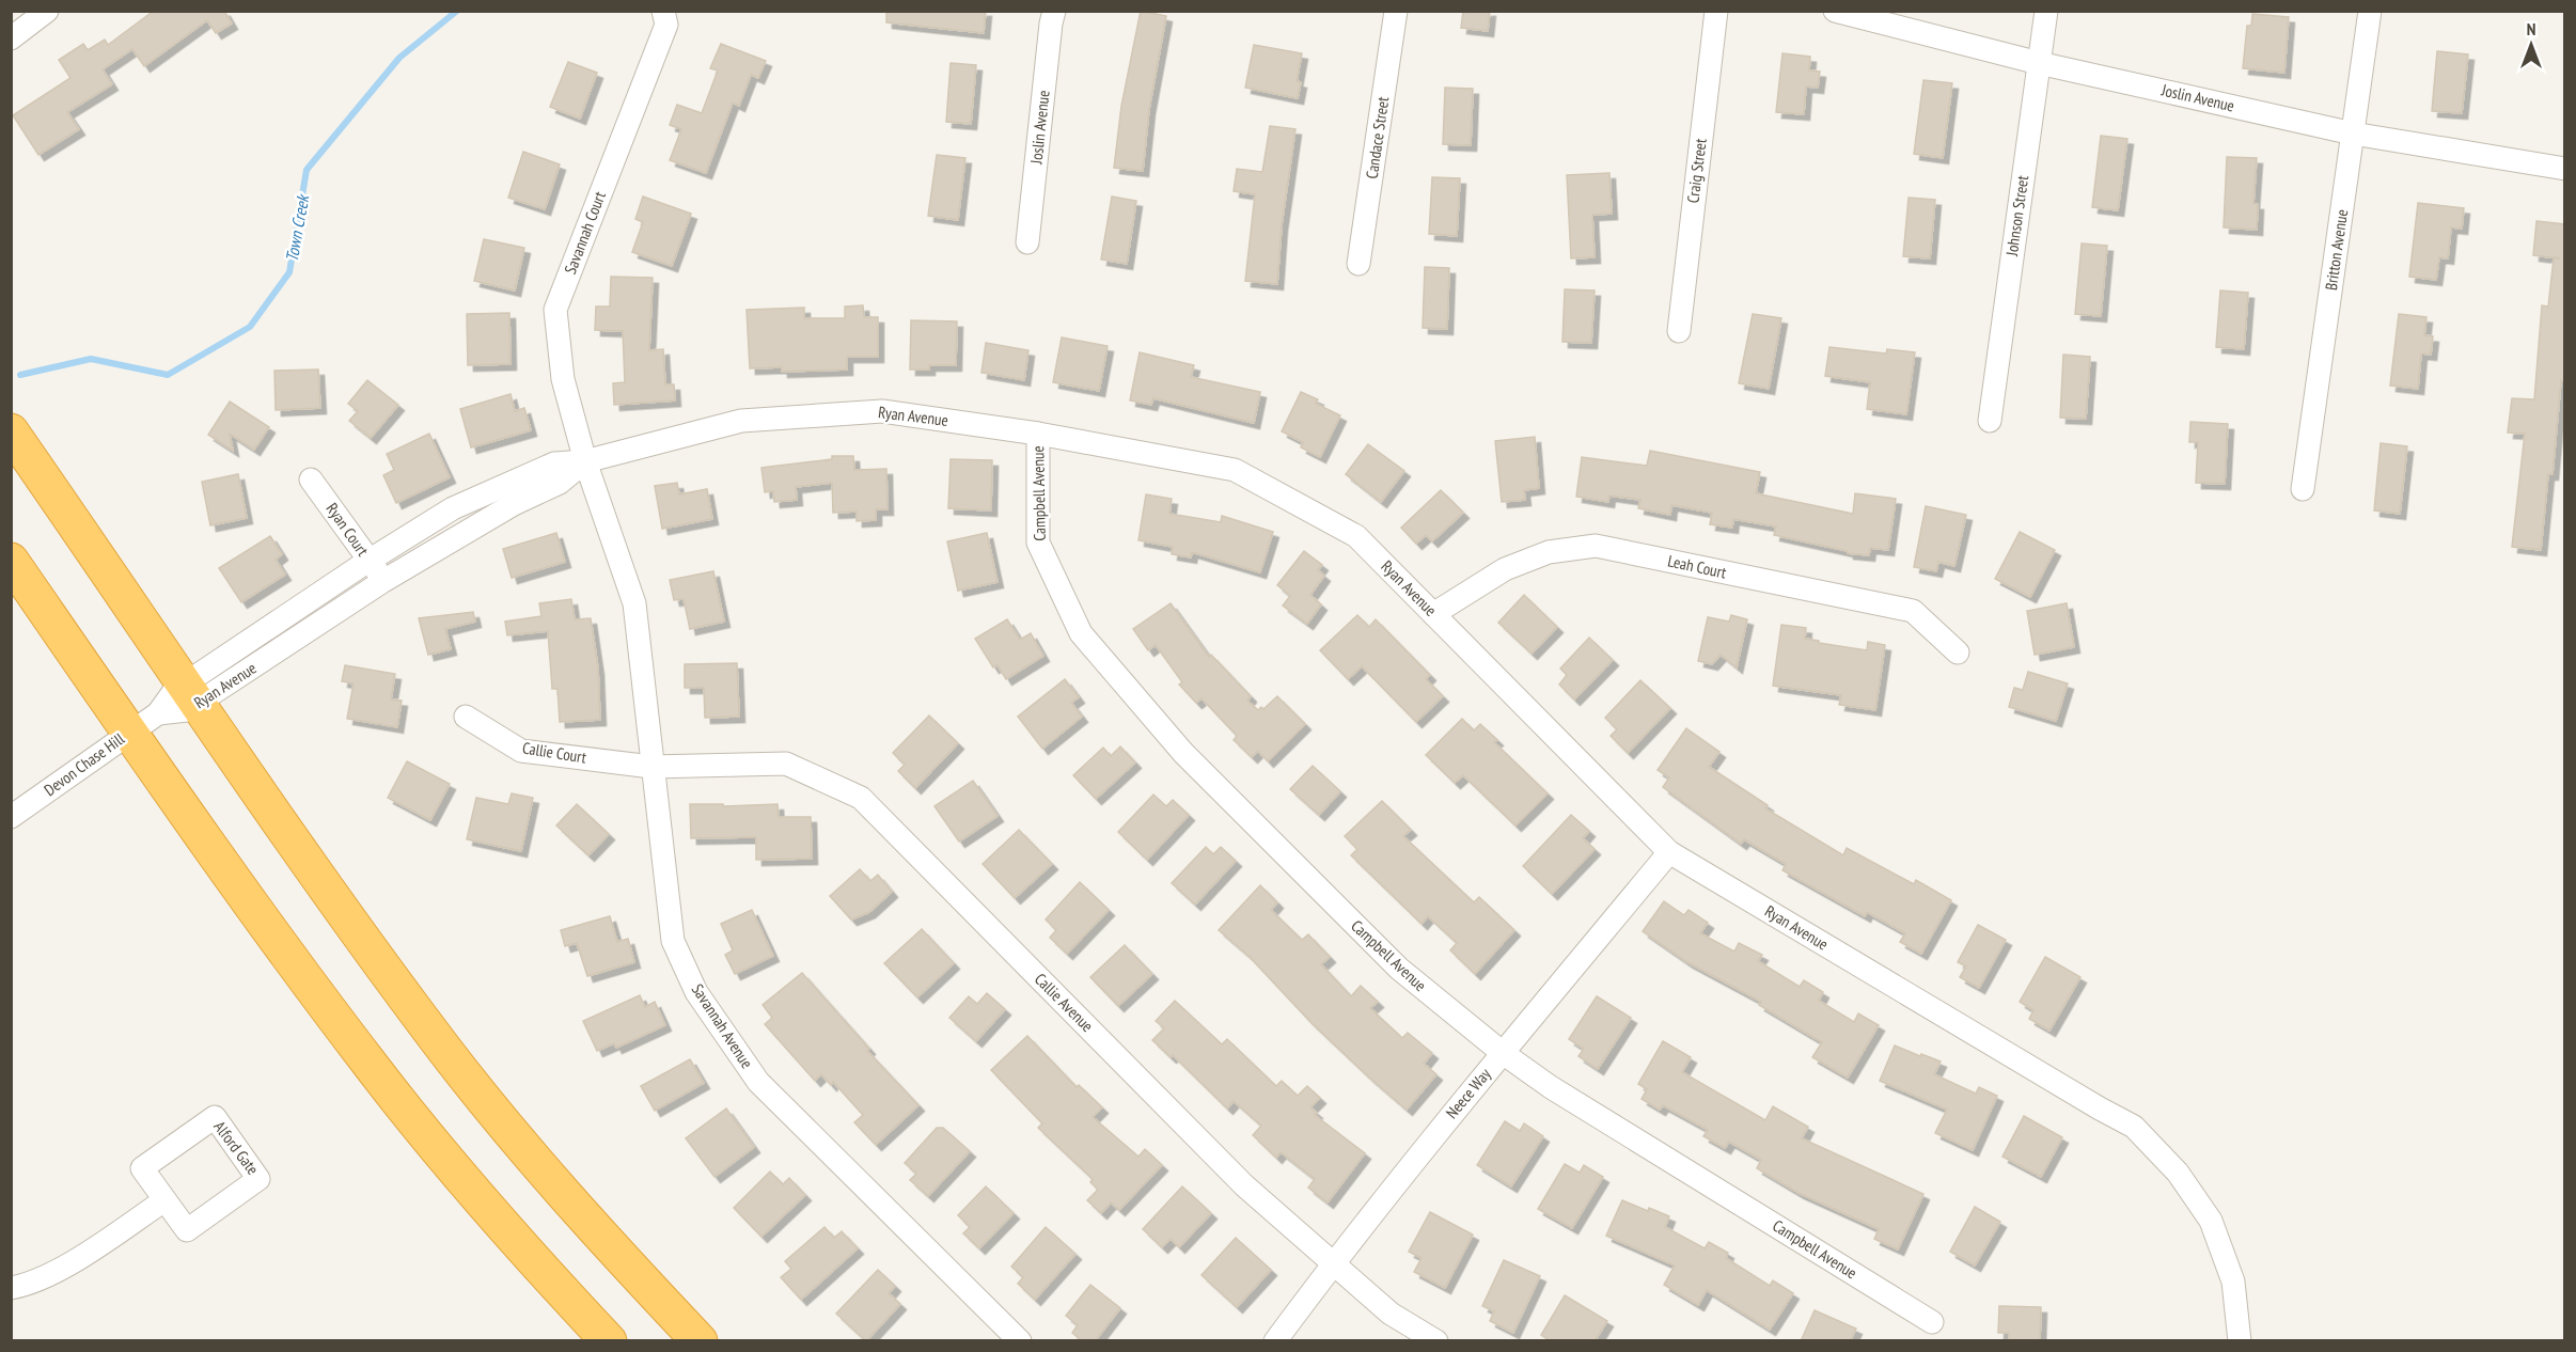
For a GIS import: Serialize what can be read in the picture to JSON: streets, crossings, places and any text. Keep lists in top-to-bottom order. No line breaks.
{"streets":{"street":["Joslin Avenue","Candace Street","Craig Street","Johnson Street","Savannah Court","Britton Avenue","Ryan Avenue","Campbell Avenue","Ryan Court","Leah Court","Callie Court","Devon Chase Hill","Callie Avenue","Savannah Avenue","Neece Way","Alford Gate"]},"crossings":[["Joslin Avenue","Johnson Street"],["Joslin Avenue","Britton Avenue"],["Savannah Court","Ryan Avenue"],["Savannah Court","Savannah Avenue"],["Ryan Avenue","Campbell Avenue"],["Ryan Avenue","Ryan Court"],["Ryan Avenue","Leah Court"],["Ryan Avenue","Devon Chase Hill"],["Ryan Avenue","Savannah Avenue"],["Ryan Avenue","Neece Way"],["Campbell Avenue","Neece Way"],["Callie Court","Callie Avenue"],["Callie Court","Savannah Avenue"],["Callie Avenue","Savannah Avenue"],["Callie Avenue","Neece Way"]],"water":["Town Creek"],"north":"top"}
